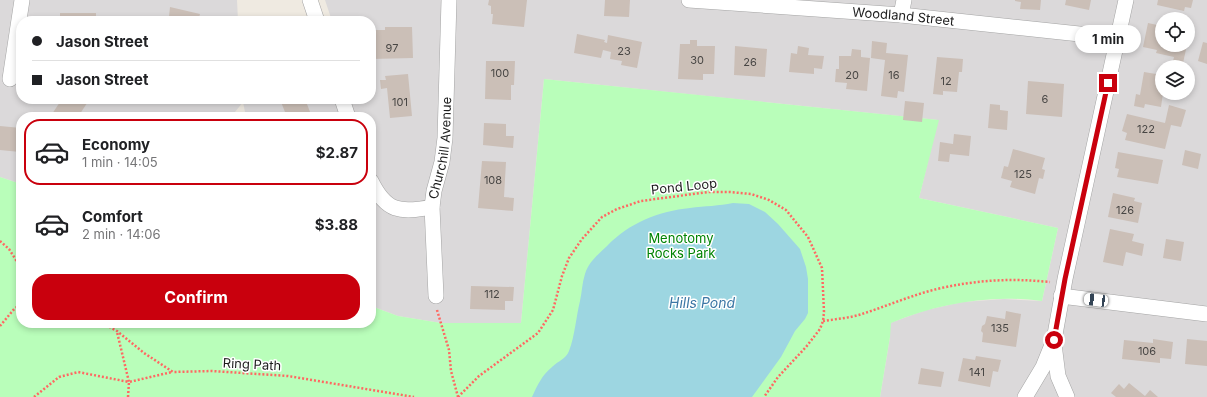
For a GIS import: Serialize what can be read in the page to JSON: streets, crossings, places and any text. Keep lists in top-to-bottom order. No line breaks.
{"streets":{"street":["Woodland Street","Churchill Avenue"],"path":["Pond Loop","Ring Path"]},"water":["Hills Pond"],"parks":["Menotomy Rocks Park"],"house_numbers":["97","23","30","26","100","20","16","12","6","101","122","125","108","126","112","135","106","141"],"page":{"banner":["Jason Street","Jason Street"],"bubble":"1 min","list":[{"name":"Economy","note":"1 min · 14:05","value":"$2.87"},{"name":"Comfort","note":"2 min · 14:06","value":"$3.88"}],"buttons":"Confirm"}}
